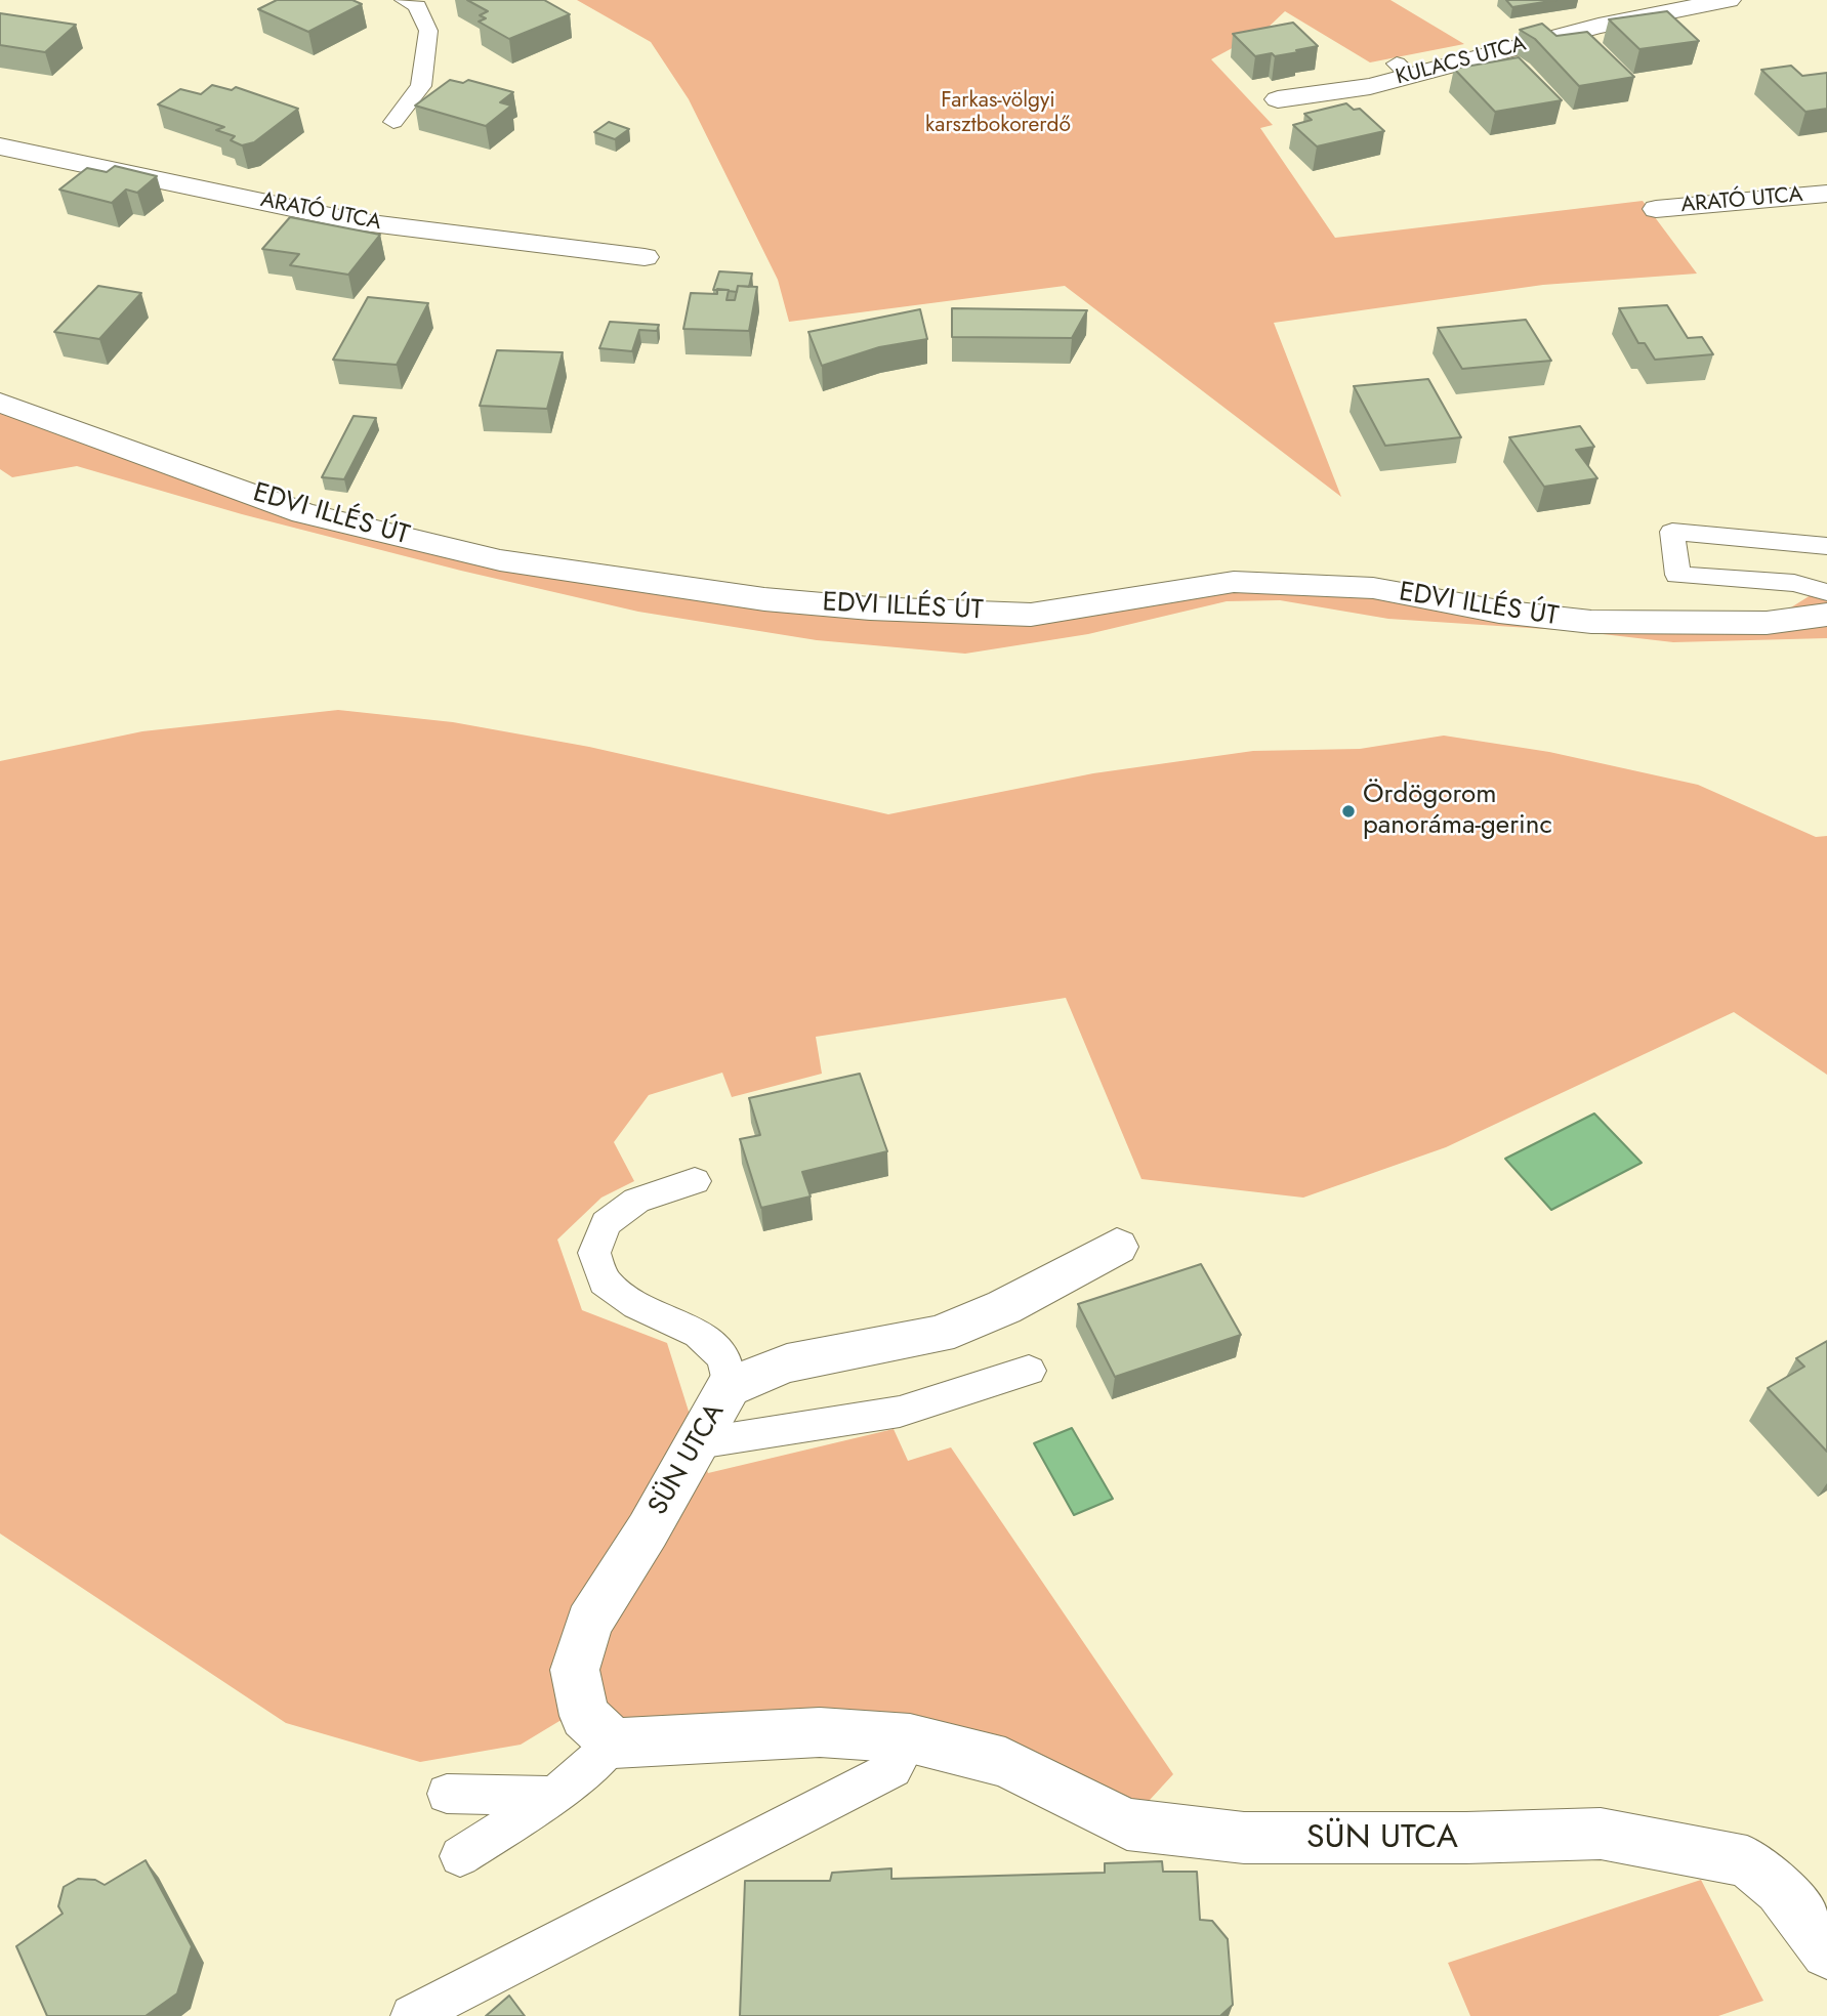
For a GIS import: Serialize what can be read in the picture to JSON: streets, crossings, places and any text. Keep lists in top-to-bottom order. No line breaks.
{"streets":{"street":["KULACS UTCA","ARATÓ UTCA","EDVI ILLÉS ÚT","SÜN UTCA"]},"parks":["Farkas-völgyi karsztbokorerdő"],"places":["Ördögorom panoráma-gerinc"]}
